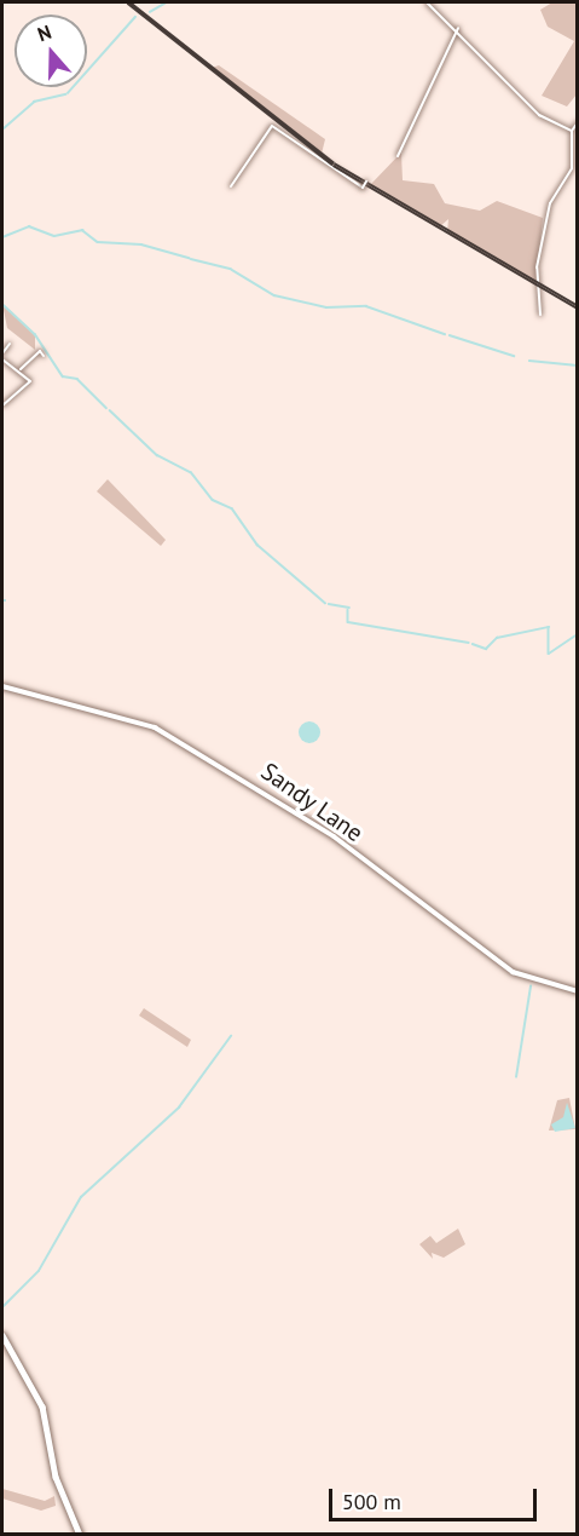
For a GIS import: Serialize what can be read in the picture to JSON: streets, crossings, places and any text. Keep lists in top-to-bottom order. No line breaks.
{"streets":{"street":["Sandy Lane"]},"scale_bar":"500 m","north":"top"}
